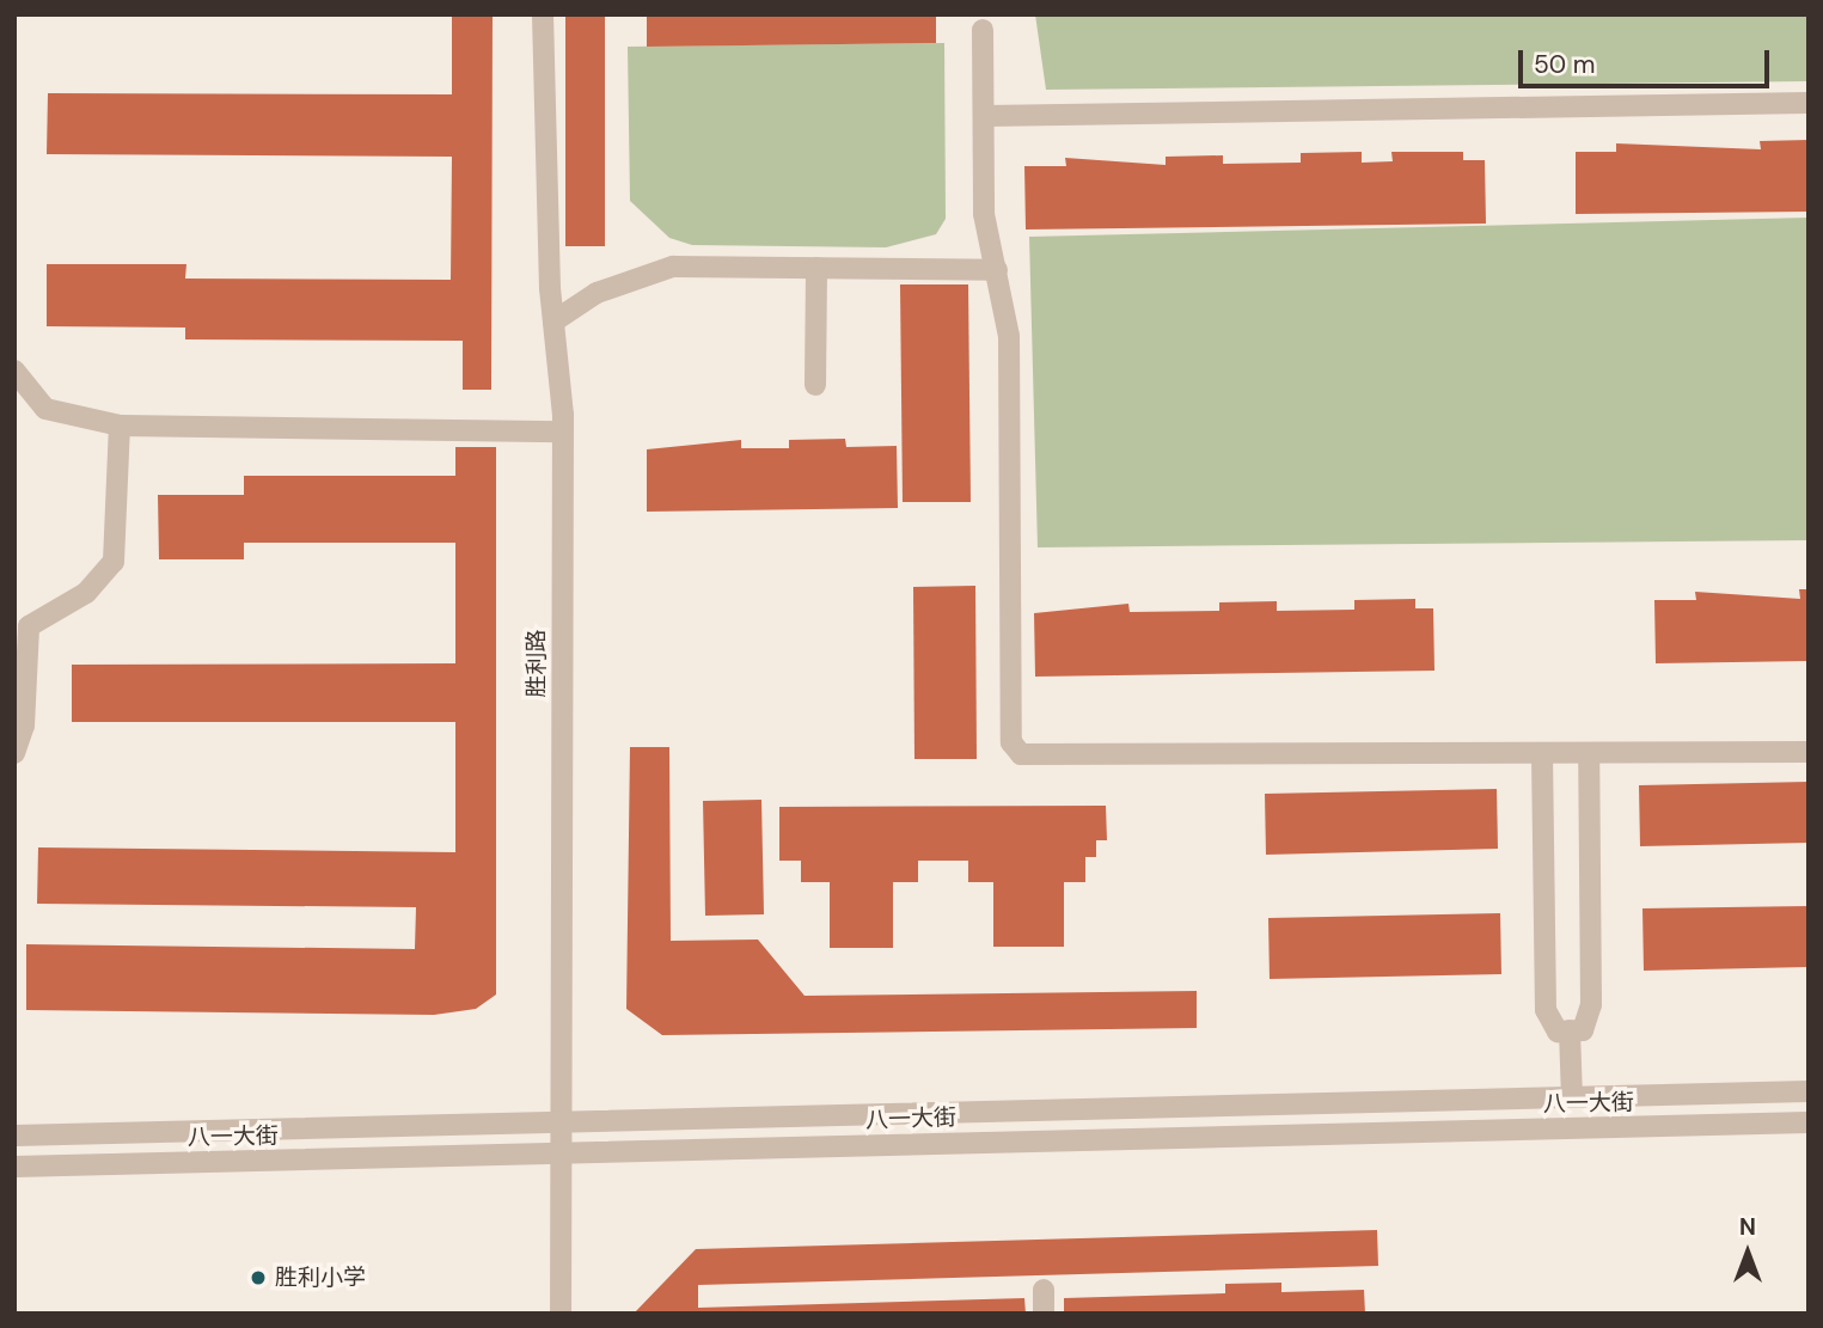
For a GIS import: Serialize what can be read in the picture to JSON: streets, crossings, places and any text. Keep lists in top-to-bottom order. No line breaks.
{"streets":{"street":["胜利路","八一大街"]},"crossings":[["胜利路","八一大街"]],"places":["胜利小学"],"scale_bar":"50 m","north":"top"}
